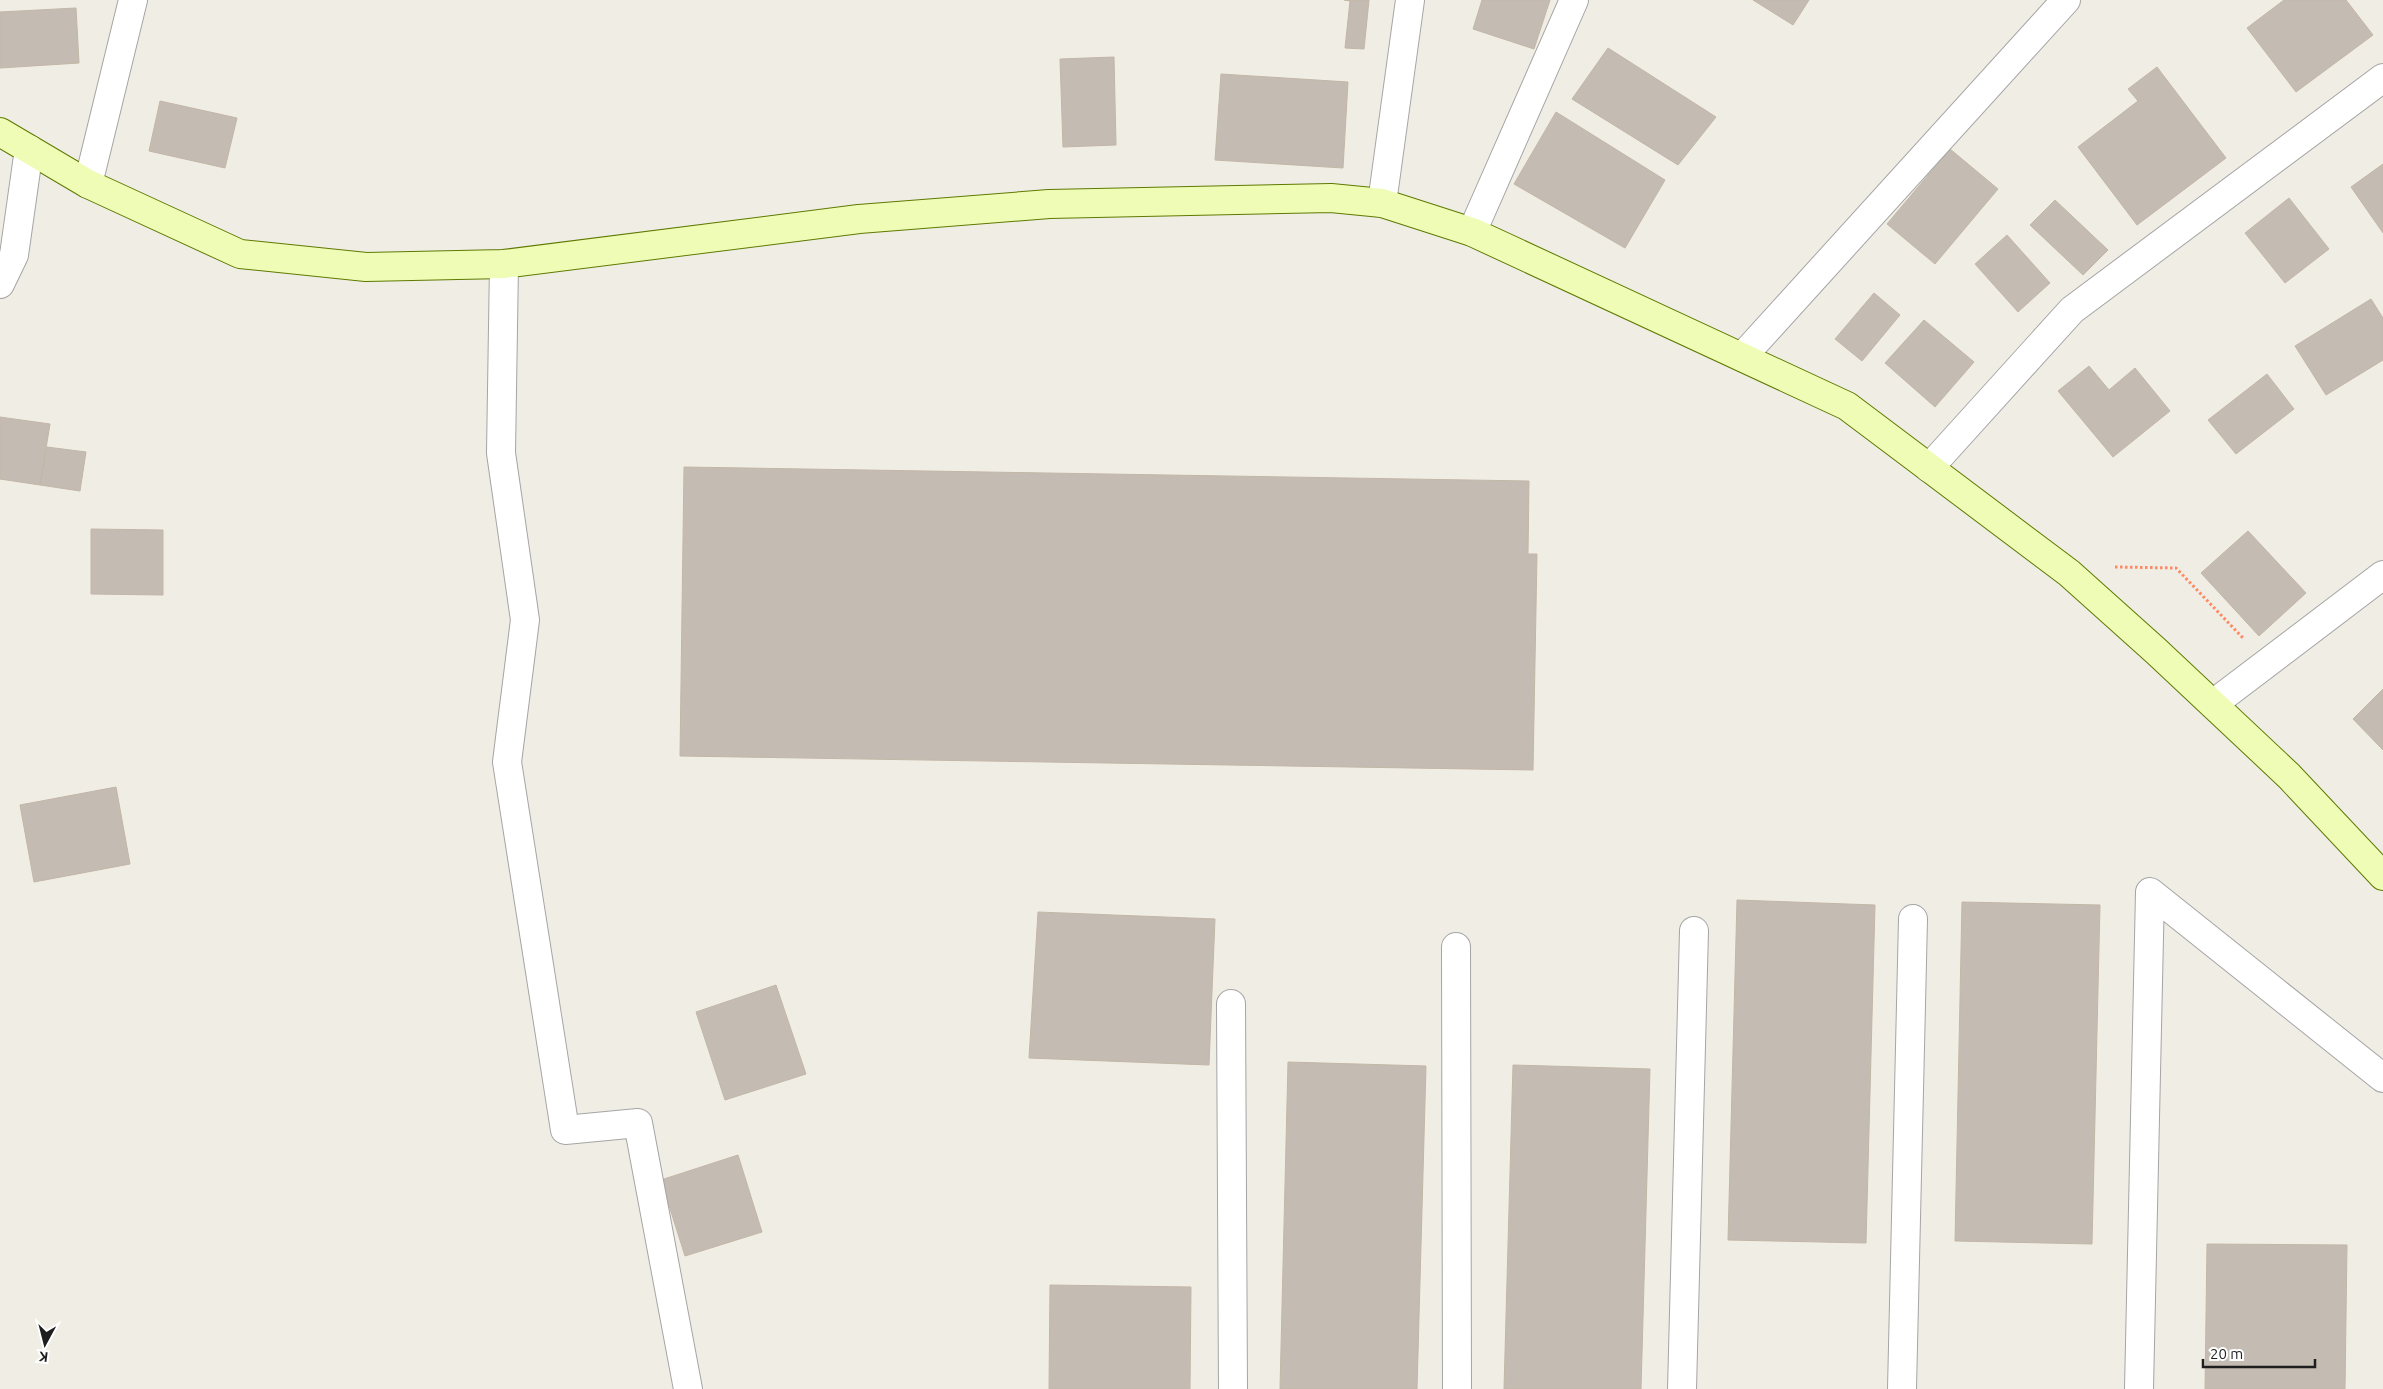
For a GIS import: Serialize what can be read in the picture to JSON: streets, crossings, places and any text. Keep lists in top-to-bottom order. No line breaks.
{"scale_bar":"20 m","north":"bottom"}
